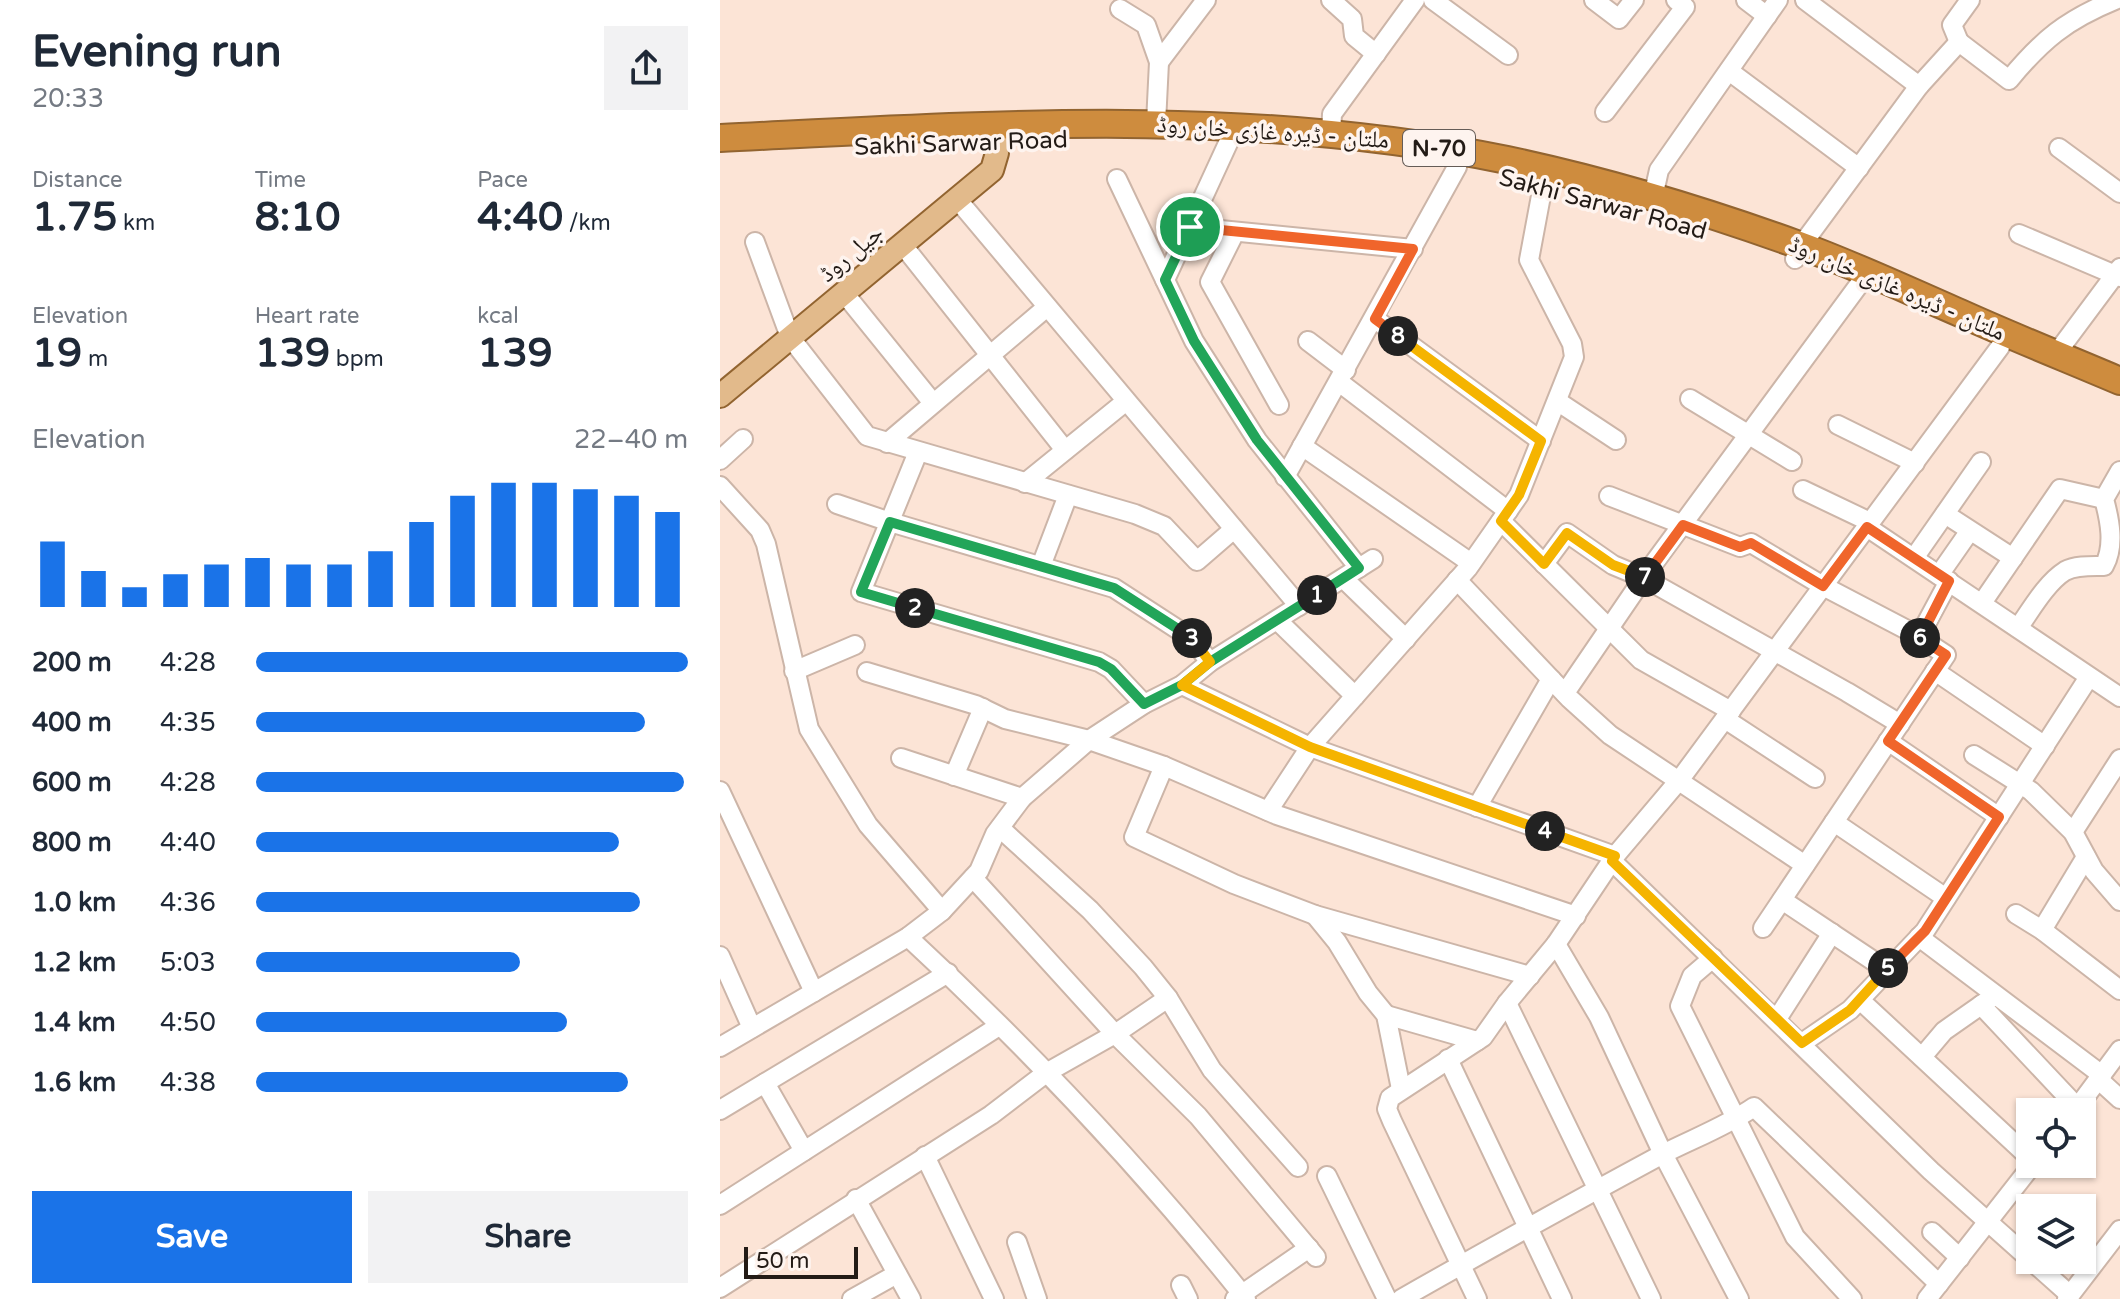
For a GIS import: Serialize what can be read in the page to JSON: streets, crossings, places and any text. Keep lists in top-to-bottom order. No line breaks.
{"streets":{"highway":["ملتان - ڈیرہ غازی خان روڈ","Sakhi Sarwar Road","N-70"],"main road":["جیل روڈ"]},"crossings":[["ملتان - ڈیرہ غازی خان روڈ","Sakhi Sarwar Road"],["Sakhi Sarwar Road","جیل روڈ"]],"scale_bar":"50 m","page":{"heading":["Evening run","20:33"],"stats":[["Distance","1.75 km"],["Time","8:10"],["Pace","4:40 /km"],["Elevation","19 m"],["Heart rate","139 bpm"],["kcal","139"]],"pins":["8","7","1","2","3","6","4","5"],"chart":["Elevation","22–40 m"],"list":[{"name":"200 m","note":"4:28"},{"name":"400 m","note":"4:35"},{"name":"600 m","note":"4:28"},{"name":"800 m","note":"4:40"},{"name":"1.0 km","note":"4:36"},{"name":"1.2 km","note":"5:03"},{"name":"1.4 km","note":"4:50"},{"name":"1.6 km","note":"4:38"}],"buttons":["Save","Share"],"scale":"50 m"}}
